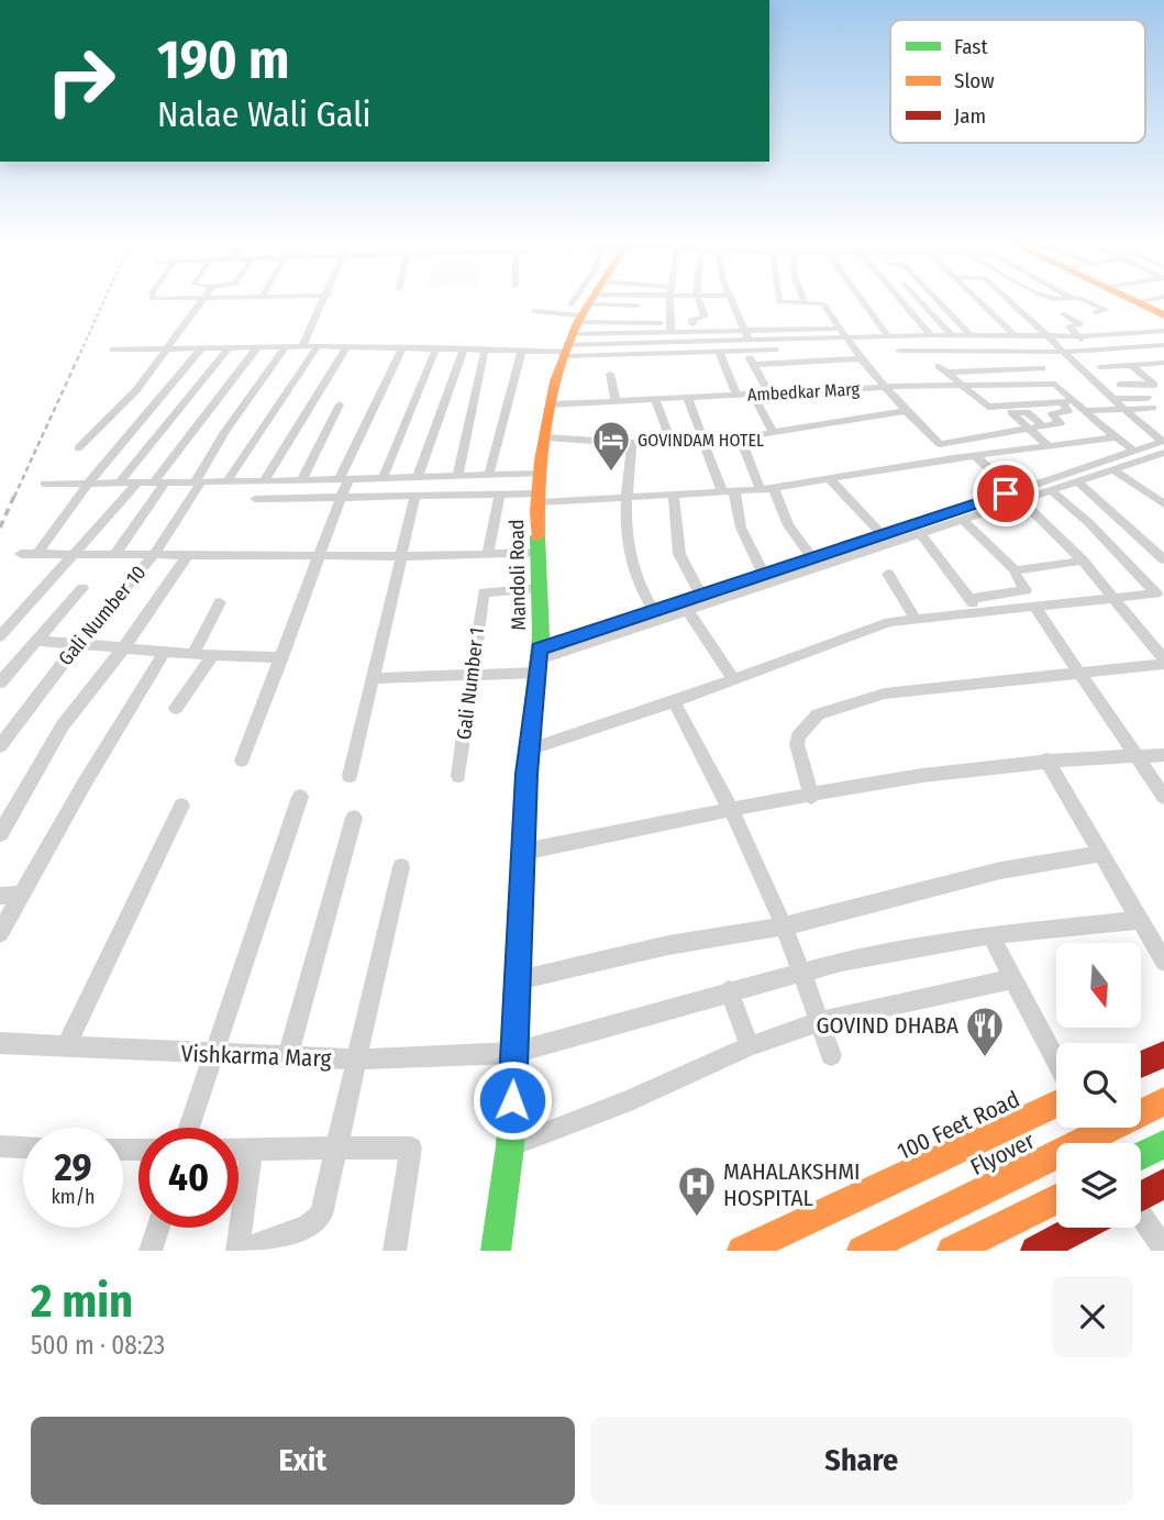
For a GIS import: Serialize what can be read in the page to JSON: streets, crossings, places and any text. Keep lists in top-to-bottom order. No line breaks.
{"streets":{"main road":["Mandoli Road","100 Feet Road","Flyover"],"street":["Ambedkar Marg","Gali Number 10","Gali Number 1","Vishkarma Marg"]},"crossings":[["Ambedkar Marg","Mandoli Road"],["Mandoli Road","Gali Number 1"],["Mandoli Road","Vishkarma Marg"]],"places":{"hotel":["GOVINDAM HOTEL"],"restaurant":["GOVIND DHABA"],"hospital":["MAHALAKSHMI HOSPITAL"]},"legend":["Fast","Slow","Jam"],"north":"bottom","page":{"turn":["190 m","Nalae Wali Gali"],"speed":"29 km/h","limit":"40","heading":["2 min","500 m · 08:23"],"buttons":["Exit","Share"]}}
